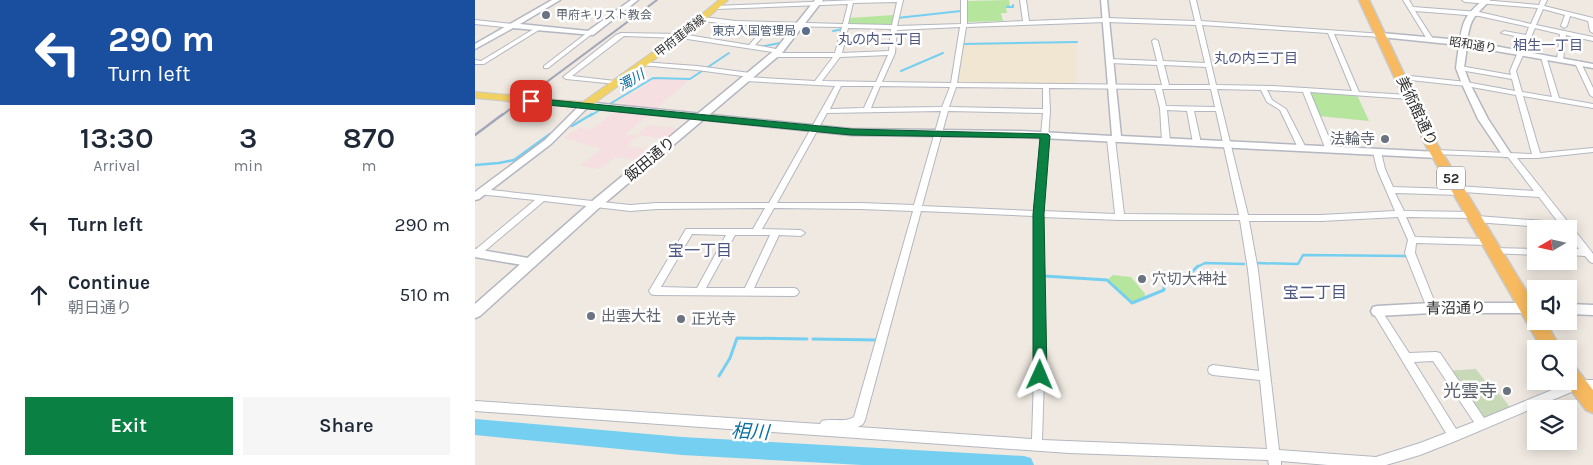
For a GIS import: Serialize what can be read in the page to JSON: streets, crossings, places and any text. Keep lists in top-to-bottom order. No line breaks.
{"streets":{"highway":["美術館通り","52"],"main road":["甲府韮崎線","飯田通り"],"street":["昭和通り","青沼通り"]},"crossings":[["昭和通り","美術館通り"]],"districts":["丸の内二丁目","相生一丁目","丸の内三丁目","宝一丁目","宝二丁目"],"water":["濁川","相川"],"places":["甲府キリスト教会","東京入国管理局","法輪寺","穴切大神社","出雲大社","正光寺","光雲寺"],"north":"left","page":{"turn":["290 m","Turn left"],"eta":["13:30","Arrival","3","min","870","m"],"list":[{"name":"Turn left","value":"290 m"},{"name":"Continue","note":"朝日通り","value":"510 m"}],"buttons":["Exit","Share"]}}
